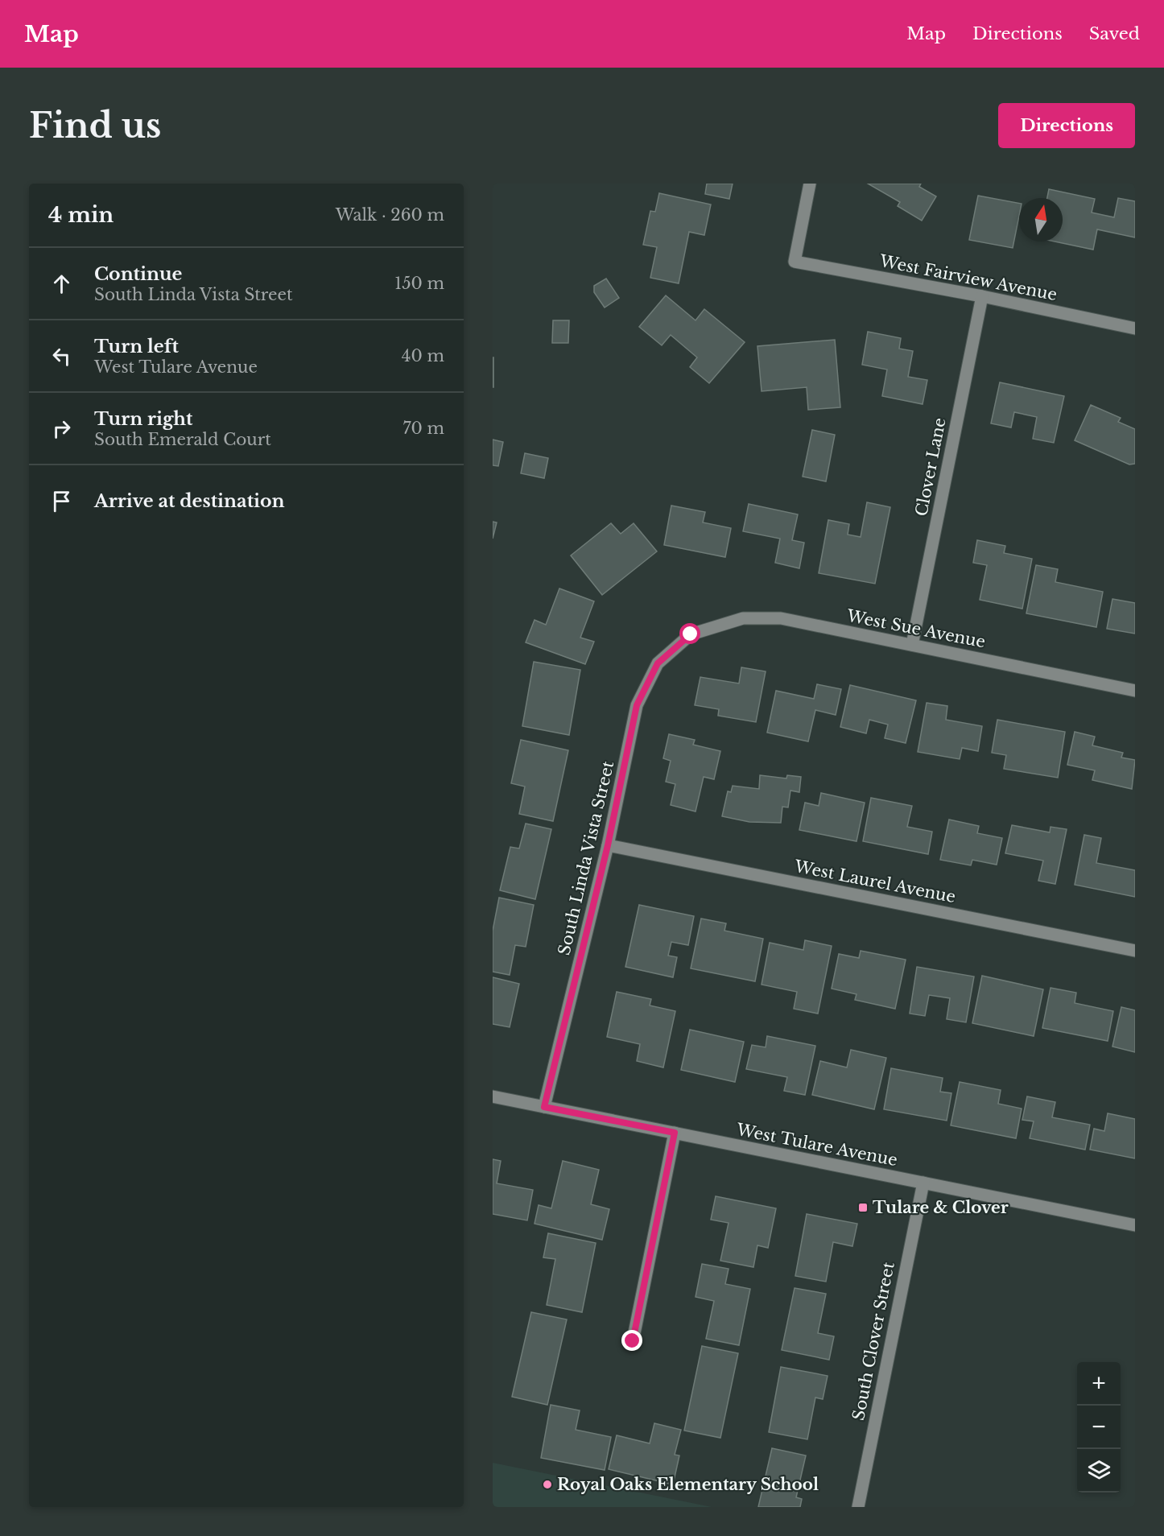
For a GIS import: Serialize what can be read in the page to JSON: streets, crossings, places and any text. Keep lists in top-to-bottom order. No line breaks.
{"streets":{"street":["West Fairview Avenue","Clover Lane","West Sue Avenue","South Linda Vista Street","West Laurel Avenue","West Tulare Avenue","South Clover Street"]},"crossings":[["West Fairview Avenue","Clover Lane"],["Clover Lane","West Sue Avenue"],["West Sue Avenue","South Linda Vista Street"],["South Linda Vista Street","West Laurel Avenue"],["South Linda Vista Street","West Tulare Avenue"],["West Tulare Avenue","South Clover Street"]],"places":{"transit":["Tulare & Clover"],"other":["Royal Oaks Elementary School"]},"north":"top","page":{"header":"Map","nav":["Map","Directions","Saved"],"buttons":"Directions","title":"Find us","heading":["4 min","Walk · 260 m"],"list":[["Continue","South Linda Vista Street","150 m"],["Turn left","West Tulare Avenue","40 m"],["Turn right","South Emerald Court","70 m"],"Arrive at destination"],"map_buttons":["+","−"]}}
